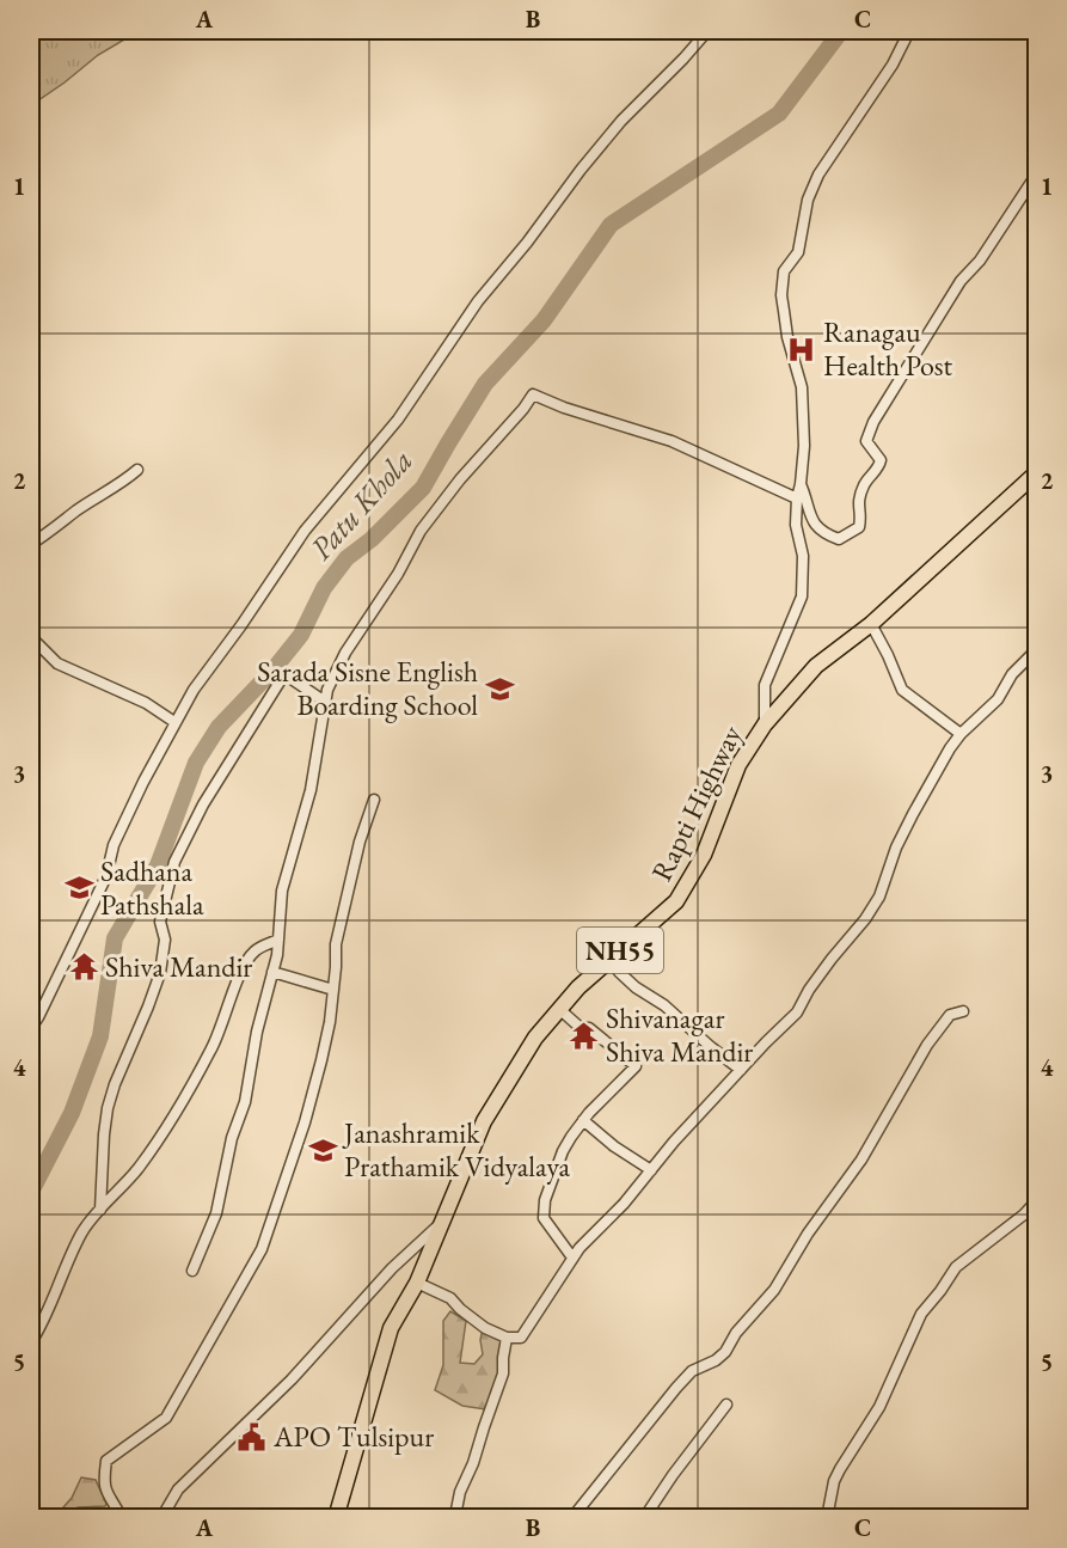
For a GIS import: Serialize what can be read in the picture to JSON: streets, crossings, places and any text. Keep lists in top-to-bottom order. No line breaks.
{"streets":{"main road":["Rapti Highway","NH55"]},"water":["Patu Khola"],"places":{"hospital":["Ranagau Health Post"],"school or university":["Sarada Sisne English Boarding School","Sadhana Pathshala","Janashramik Prathamik Vidyalaya"],"temple":["Shiva Mandir","Shivanagar Shiva Mandir"],"public building":["APO Tulsipur"]},"grid":{"columns":["A","B","C"],"rows":["1","2","3","4","5"]}}
